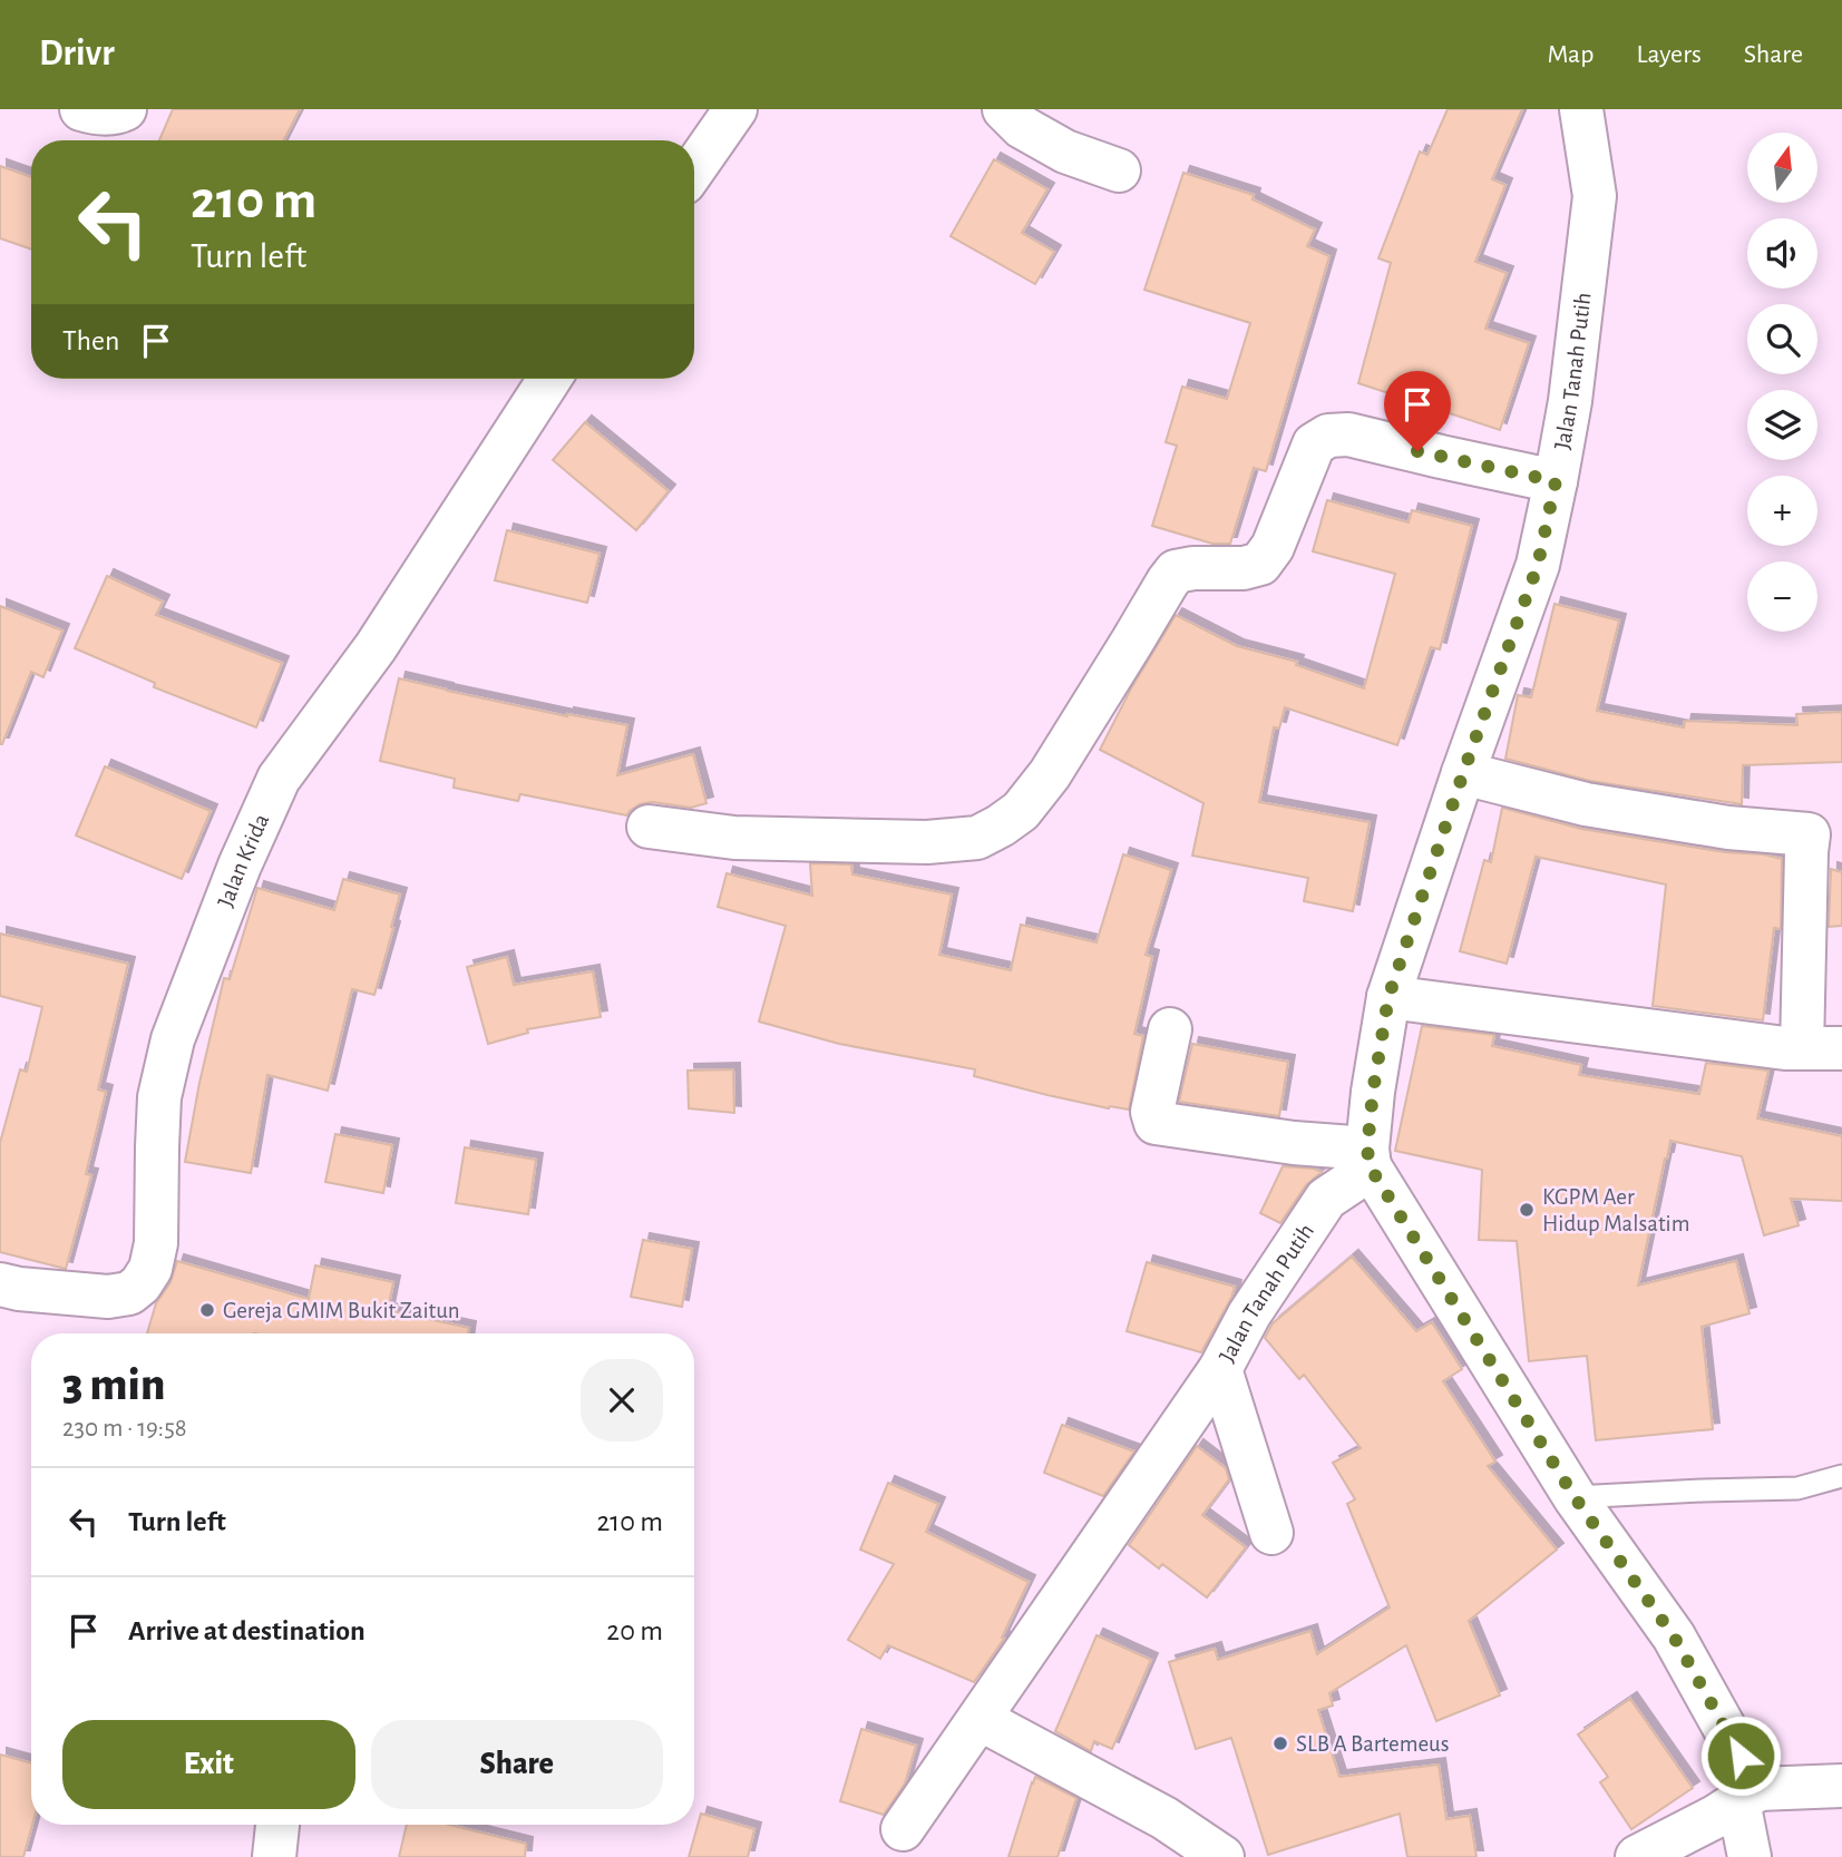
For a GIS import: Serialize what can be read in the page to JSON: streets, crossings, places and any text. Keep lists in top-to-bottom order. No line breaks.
{"streets":{"street":["Jalan Tanah Putih","Jalan Krida"]},"places":["KGPM Aer Hidup Malsatim","Gereja GMIM Bukit Zaitun","SLB A Bartemeus"],"north":"top","page":{"header":"Drivr","nav":["Map","Layers","Share"],"map_buttons":["+","−"],"turn":["210 m","Turn left"],"then":"Then","heading":["3 min","230 m · 19:58"],"list":[{"name":"Turn left","value":"210 m"},{"name":"Arrive at destination","value":"20 m"}],"buttons":["Exit","Share"]}}
